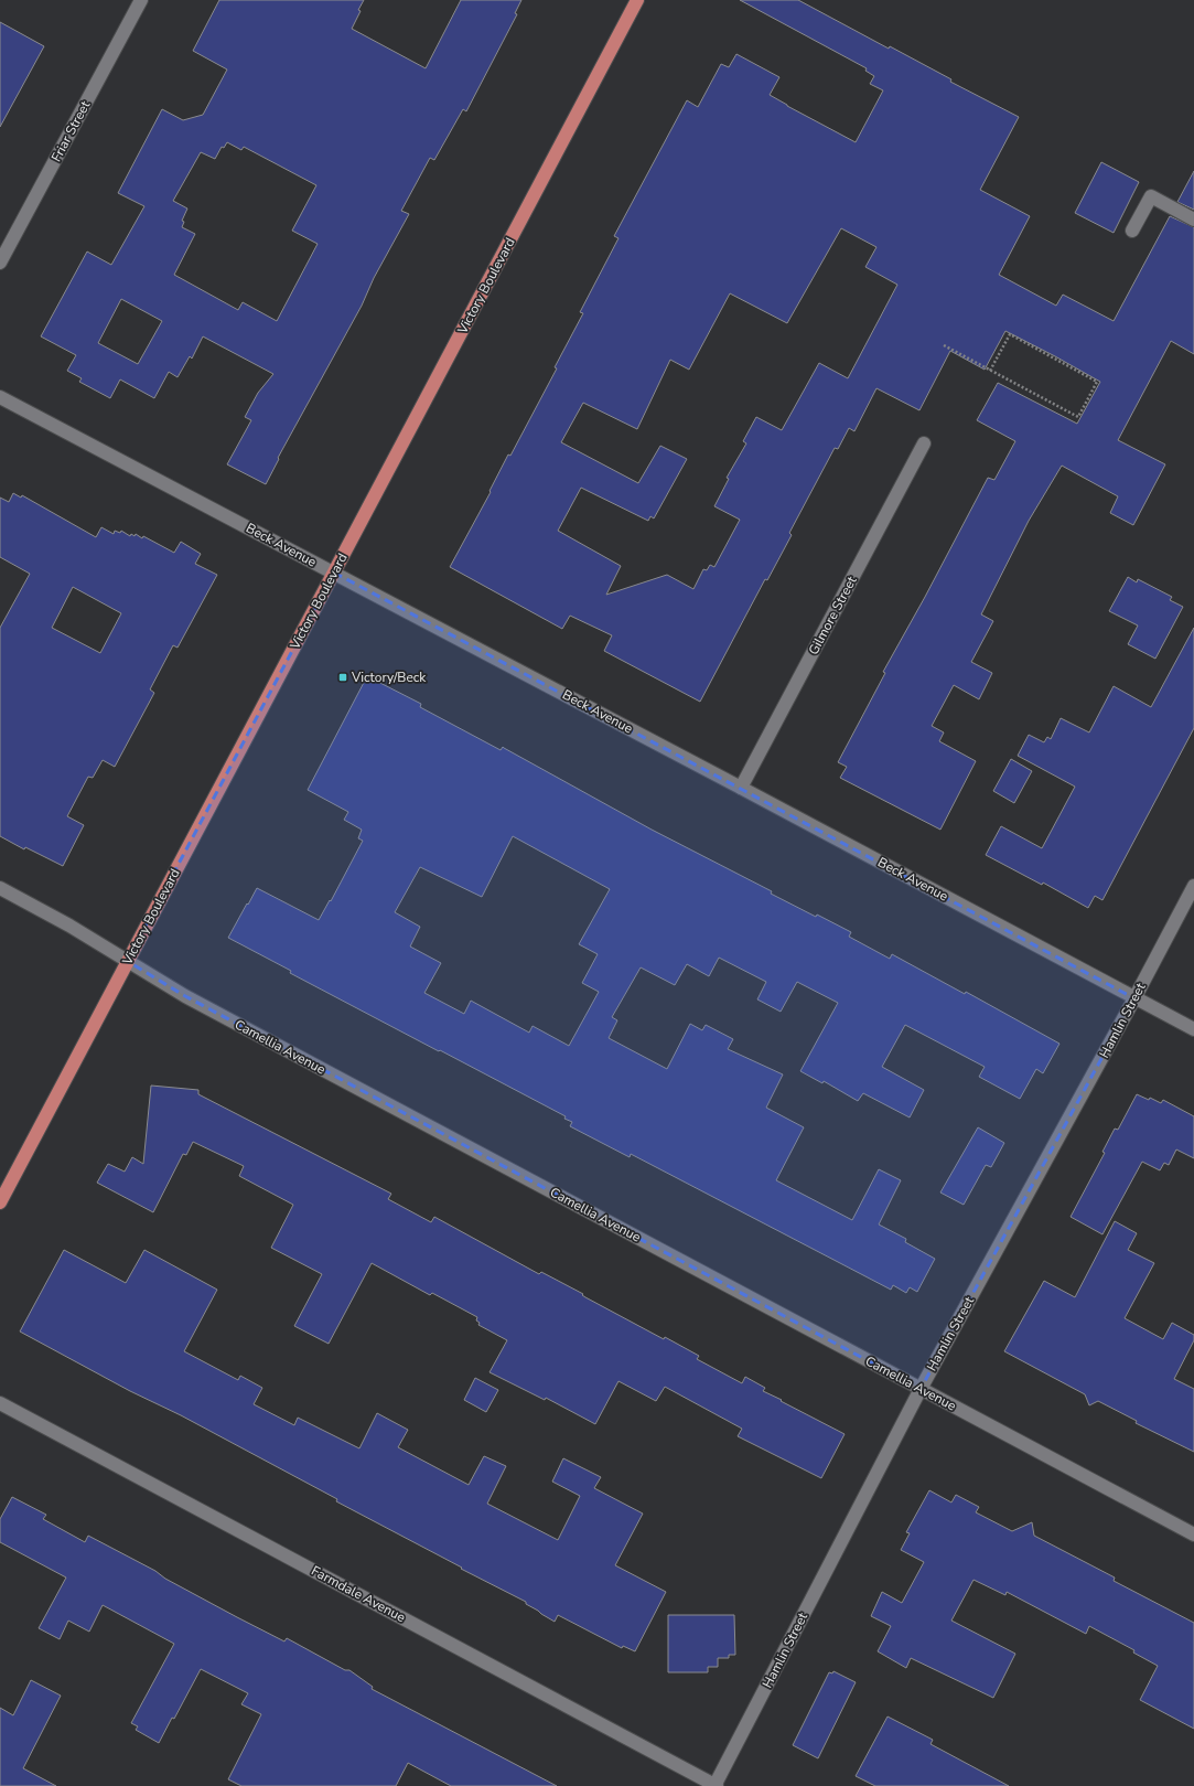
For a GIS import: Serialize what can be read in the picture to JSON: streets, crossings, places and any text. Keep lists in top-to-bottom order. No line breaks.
{"streets":{"main road":["Victory Boulevard"],"street":["Friar Street","Beck Avenue","Gilmore Street","Hamlin Street","Camellia Avenue","Farmdale Avenue"]},"crossings":[["Victory Boulevard","Beck Avenue"],["Victory Boulevard","Camellia Avenue"],["Beck Avenue","Gilmore Street"],["Beck Avenue","Hamlin Street"],["Hamlin Street","Camellia Avenue"],["Hamlin Street","Farmdale Avenue"]],"places":{"transit":["Victory/Beck"]}}
